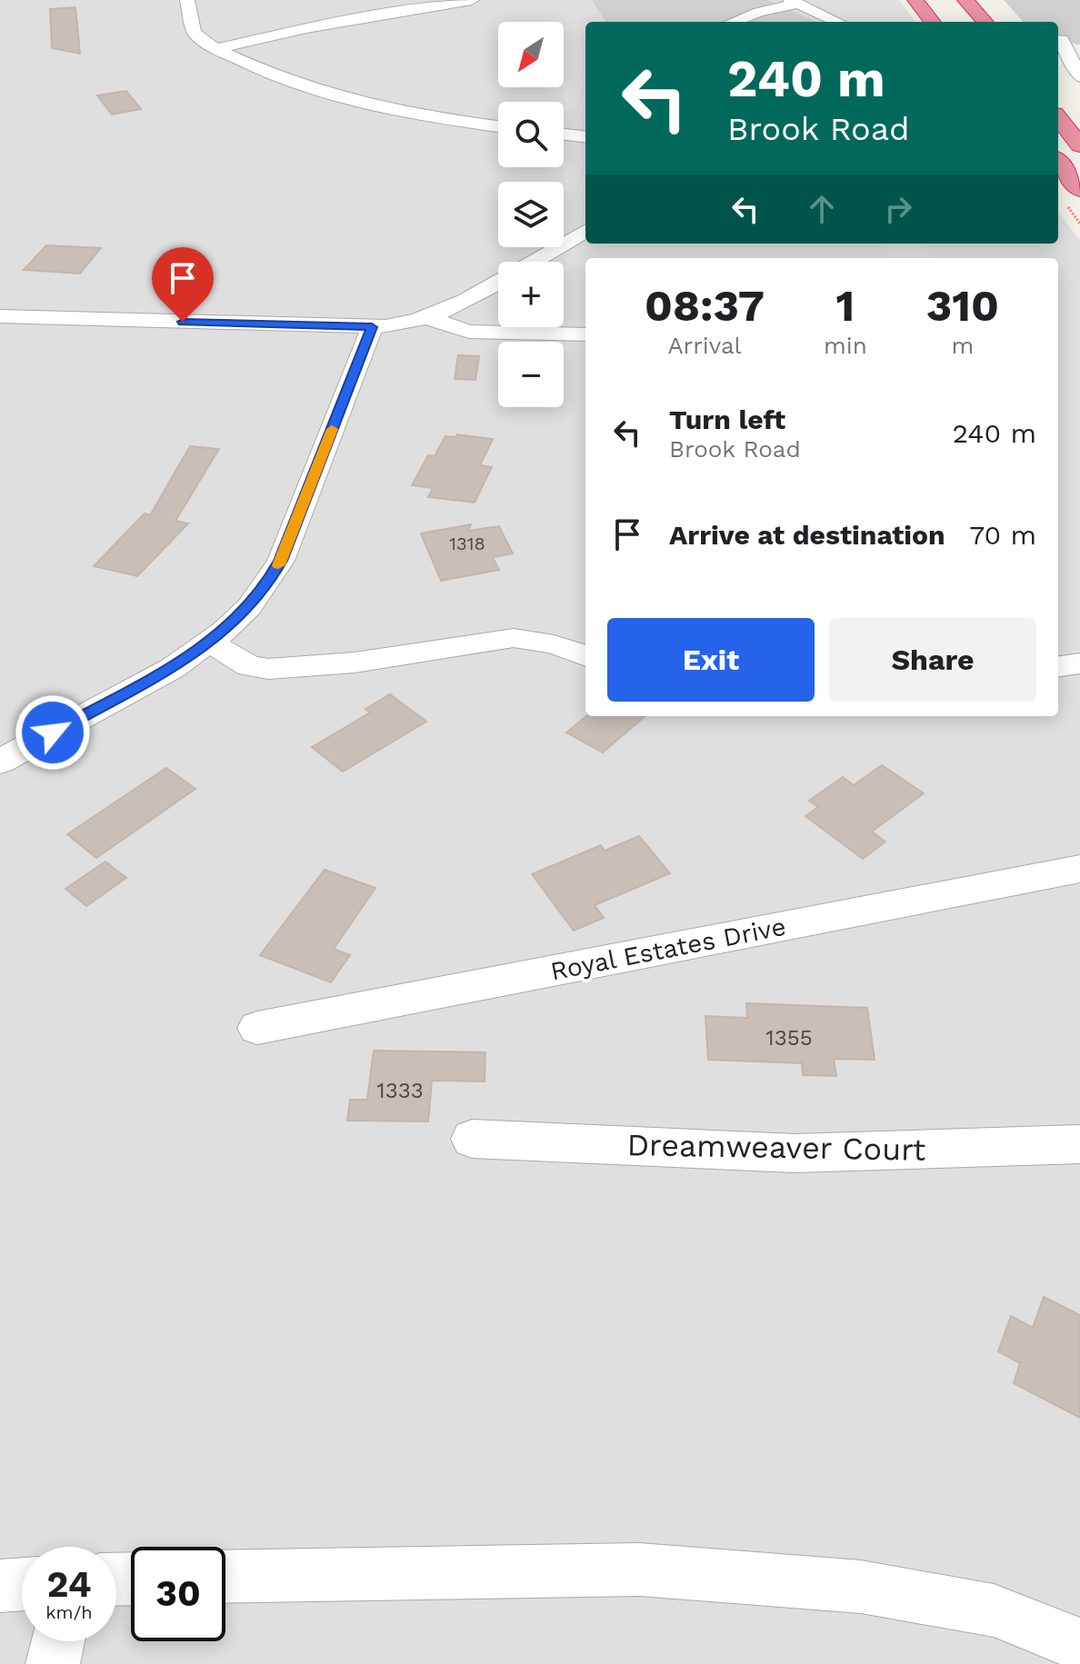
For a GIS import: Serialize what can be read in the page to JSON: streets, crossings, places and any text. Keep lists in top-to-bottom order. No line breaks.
{"streets":{"street":["Royal Estates Drive","Dreamweaver Court"]},"house_numbers":["1318","1355","1333"],"north":"bottom left","page":{"map_buttons":["+","−"],"turn":["240 m","Brook Road"],"eta":["08:37","Arrival","1","min","310","m"],"list":[{"name":"Turn left","note":"Brook Road","value":"240 m"},{"name":"Arrive at destination","value":"70 m"}],"buttons":["Exit","Share"],"speed":"24 km/h","limit":"30"}}
